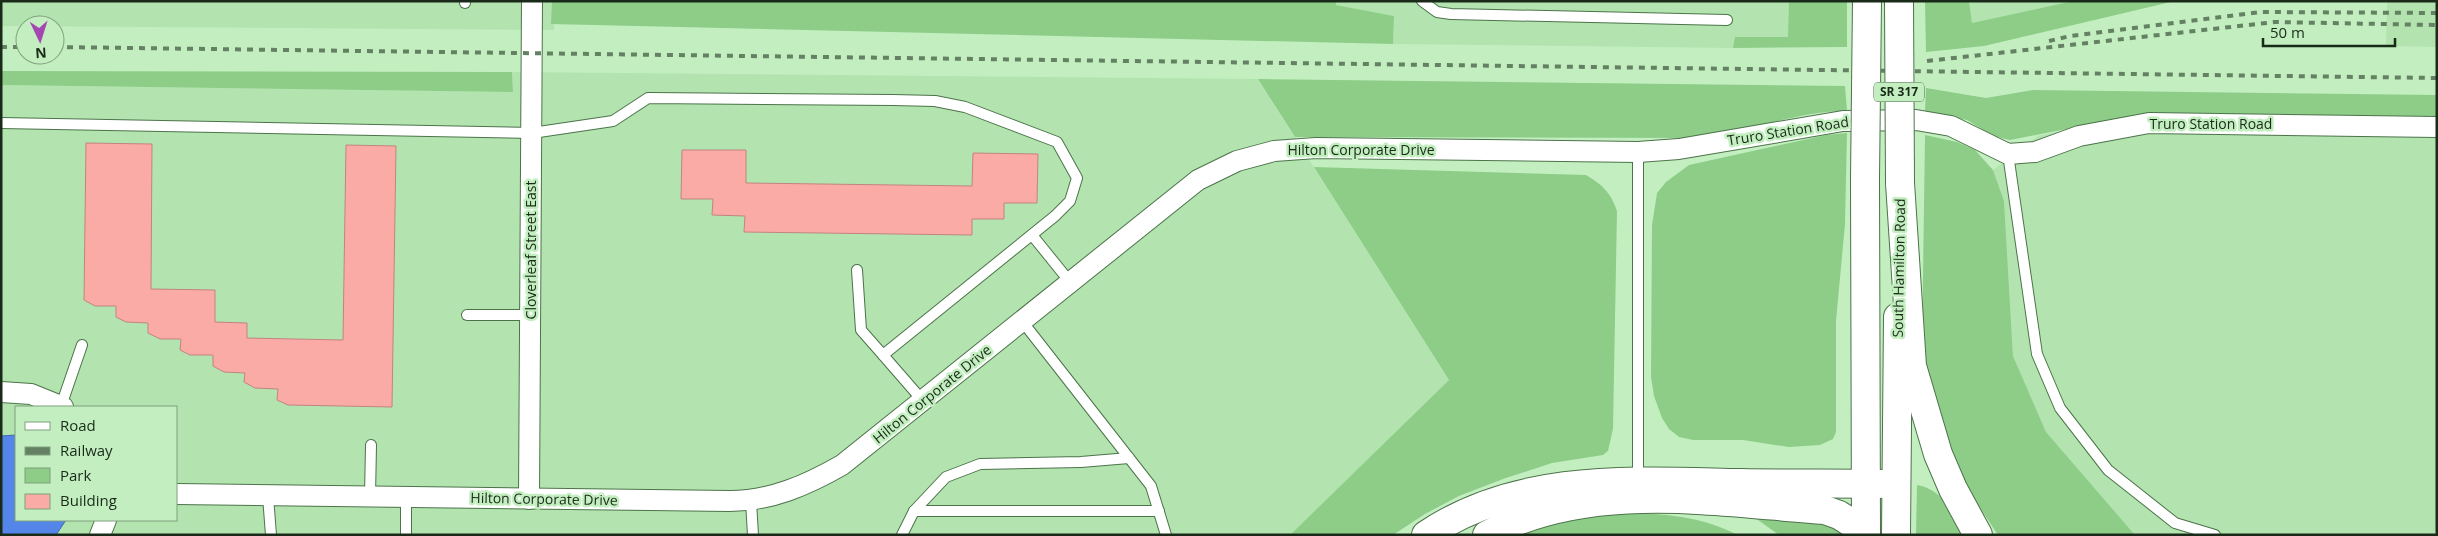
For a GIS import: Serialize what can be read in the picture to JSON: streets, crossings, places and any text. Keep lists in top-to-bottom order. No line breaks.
{"streets":{"main road":["SR 317","South Hamilton Road"],"street":["Truro Station Road","Hilton Corporate Drive","Cloverleaf Street East"]},"crossings":[["Truro Station Road","Hilton Corporate Drive"],["Hilton Corporate Drive","Cloverleaf Street East"]],"legend":["Road","Railway","Park","Building"],"scale_bar":"50 m","north":"bottom"}
